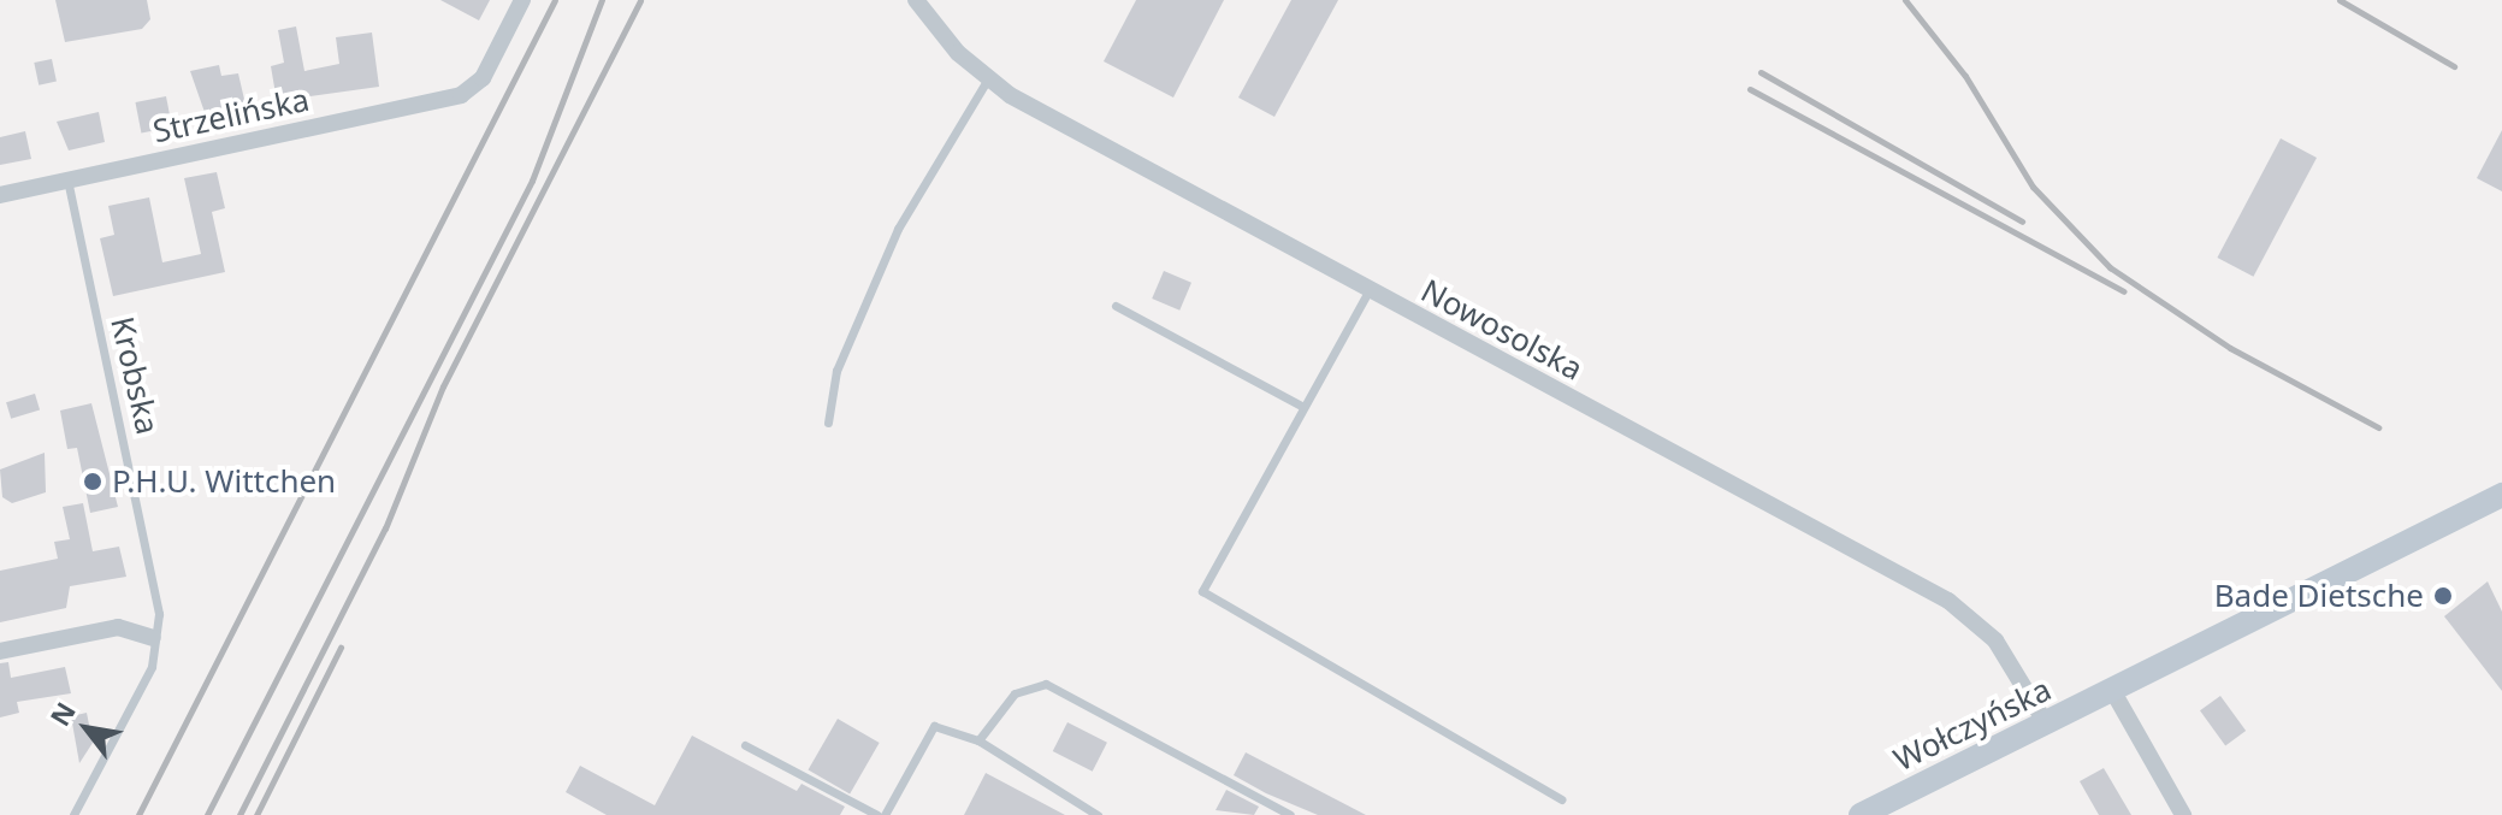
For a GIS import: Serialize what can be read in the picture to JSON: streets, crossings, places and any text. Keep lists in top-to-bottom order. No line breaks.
{"streets":{"street":["Strzelińska","Nowosolska","Wołczyńska"],"lane":["Krobska"]},"crossings":[["Strzelińska","Krobska"],["Nowosolska","Wołczyńska"]],"places":["P.H.U. Wittchen","Bade Dietsche"],"north":"top left"}
